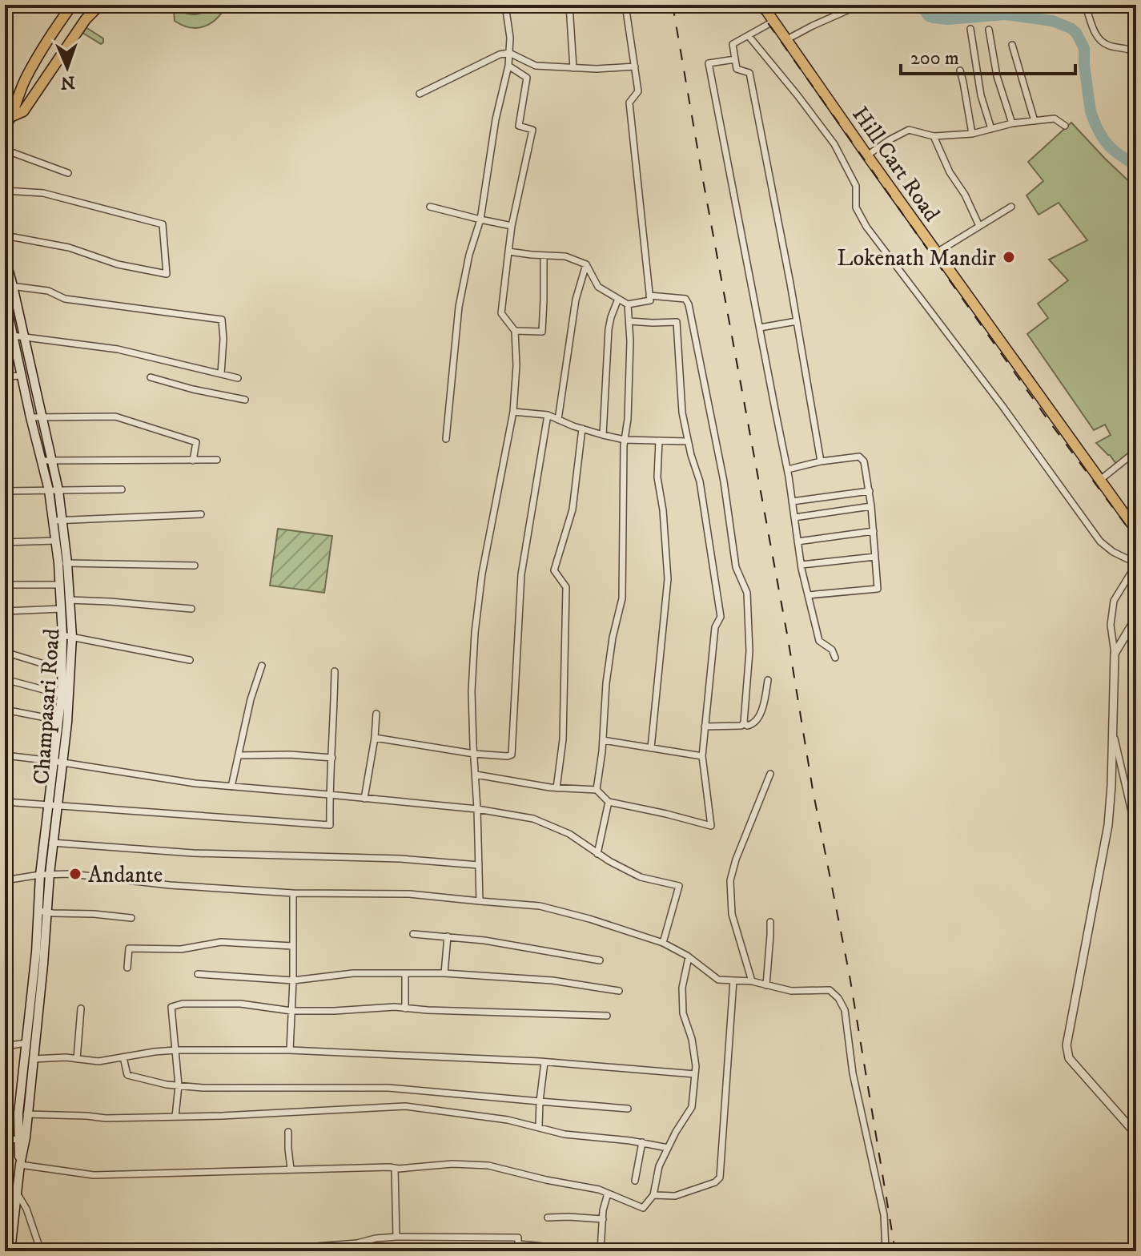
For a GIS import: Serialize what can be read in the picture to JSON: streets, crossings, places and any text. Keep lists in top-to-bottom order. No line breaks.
{"streets":{"highway":["Hill Cart Road"],"main road":["Champasari Road"]},"places":["Lokenath Mandir","Andante"],"scale_bar":"200 m","north":"bottom"}
